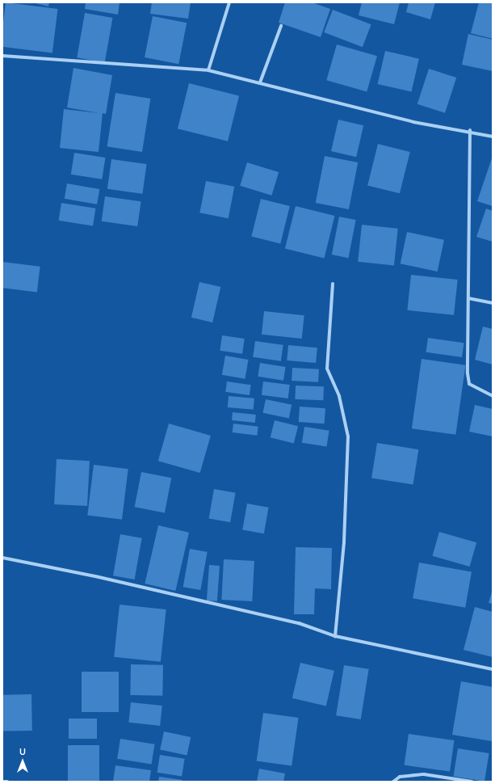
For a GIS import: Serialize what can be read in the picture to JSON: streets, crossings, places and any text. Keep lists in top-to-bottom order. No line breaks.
{"north":"top"}
